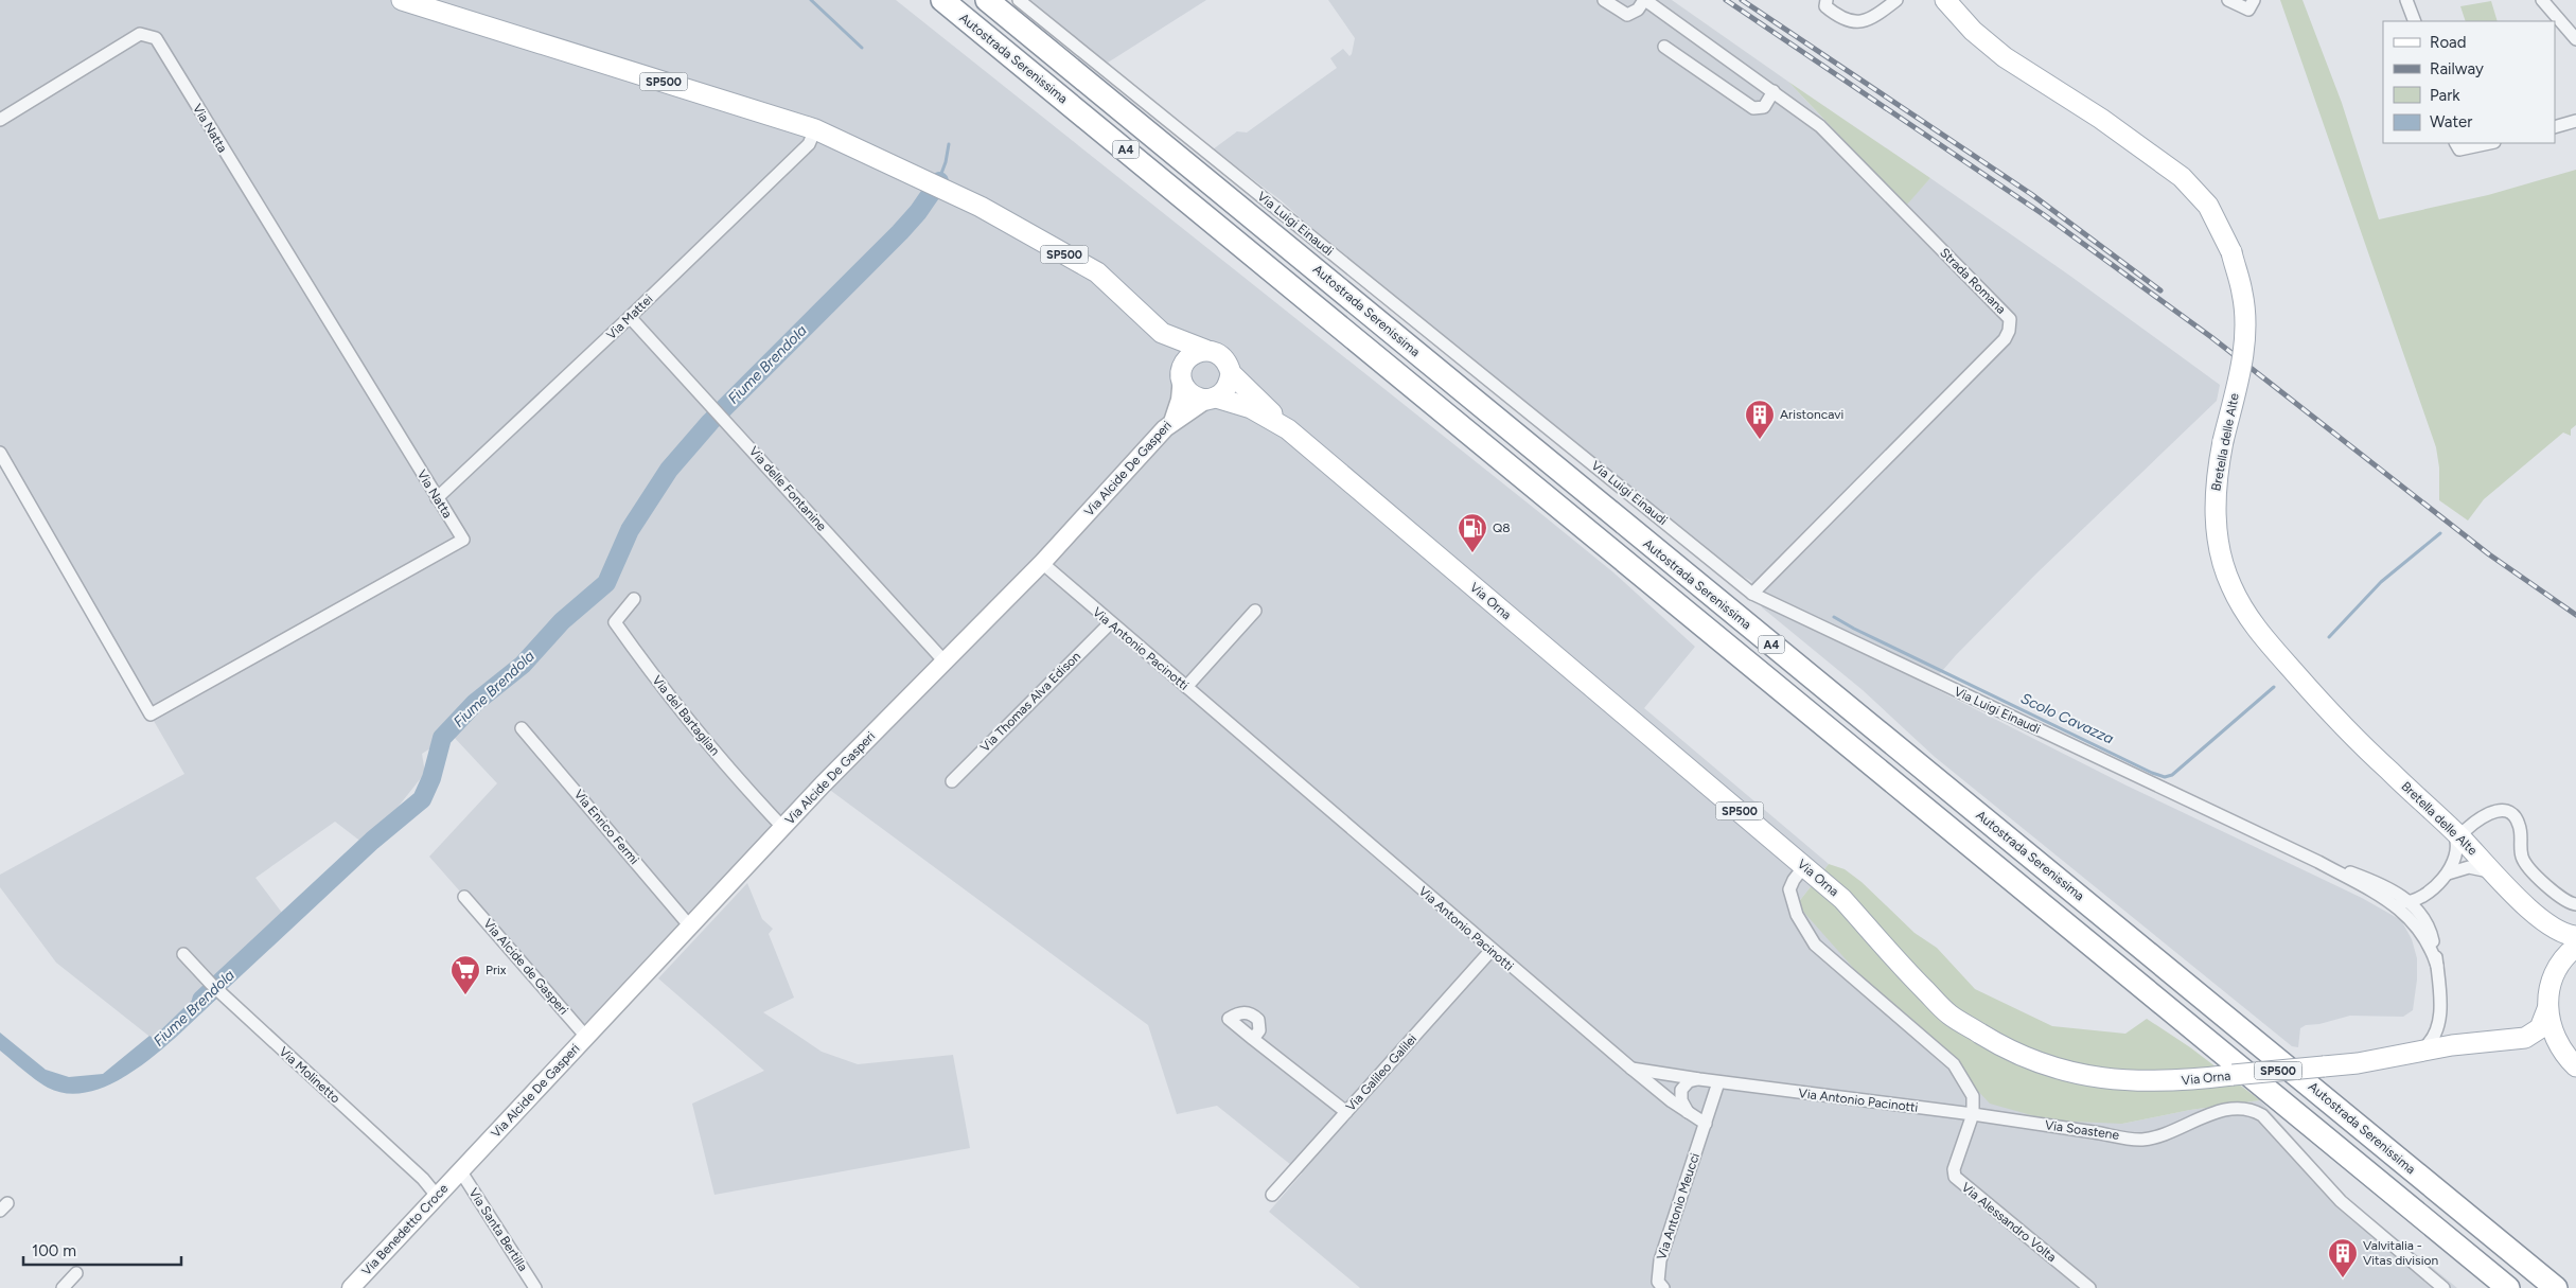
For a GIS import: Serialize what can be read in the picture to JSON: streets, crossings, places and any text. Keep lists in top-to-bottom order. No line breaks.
{"streets":{"highway":["Autostrada Serenissima","A4"],"main road":["SP500","Bretella delle Alte","Via Alcide De Gasperi","Via Orna","Via Benedetto Croce"],"street":["Via Natta","Via Luigi Einaudi","Strada Romana","Via Mattei","Via delle Fontanine","Via Antonio Pacinotti","Via Thomas Alva Edison","Via del Bartaglian","Via Enrico Fermi","Via Alcide de Gasperi","Via Galileo Galilei","Via Molinetto","Via Soastene","Via Antonio Meucci","Via Alessandro Volta","Via Santa Bertilla"]},"crossings":[["SP500","Via Mattei"],["SP500","Via Alcide De Gasperi"],["SP500","Via Orna"],["Via Natta","Via Mattei"],["Via Luigi Einaudi","Strada Romana"],["Via Luigi Einaudi","Bretella delle Alte"],["Via Luigi Einaudi","Via Orna"],["Via Mattei","Via delle Fontanine"],["Bretella delle Alte","Via Orna"],["Via Alcide De Gasperi","Via delle Fontanine"],["Via Alcide De Gasperi","Via Orna"],["Via Alcide De Gasperi","Via Antonio Pacinotti"],["Via Alcide De Gasperi","Via del Bartaglian"],["Via Alcide De Gasperi","Via Enrico Fermi"],["Via Alcide De Gasperi","Via Alcide de Gasperi"],["Via Alcide De Gasperi","Via Benedetto Croce"],["Via Alcide De Gasperi","Via Santa Bertilla"],["Via Antonio Pacinotti","Via Thomas Alva Edison"],["Via Antonio Pacinotti","Via Galileo Galilei"],["Via Antonio Pacinotti","Via Soastene"],["Via Antonio Pacinotti","Via Antonio Meucci"],["Via Antonio Pacinotti","Via Alessandro Volta"],["Via Molinetto","Via Benedetto Croce"],["Via Soastene","Via Alessandro Volta"],["Via Benedetto Croce","Via Santa Bertilla"]],"water":["Fiume Brendola","Scolo Cavazza"],"places":{"building":["Aristoncavi","Valvitalia - Vitas division"],"fuel station":["Q8"],"supermarket":["Prix"]},"legend":["Road","Railway","Park","Water"],"scale_bar":"100 m"}
